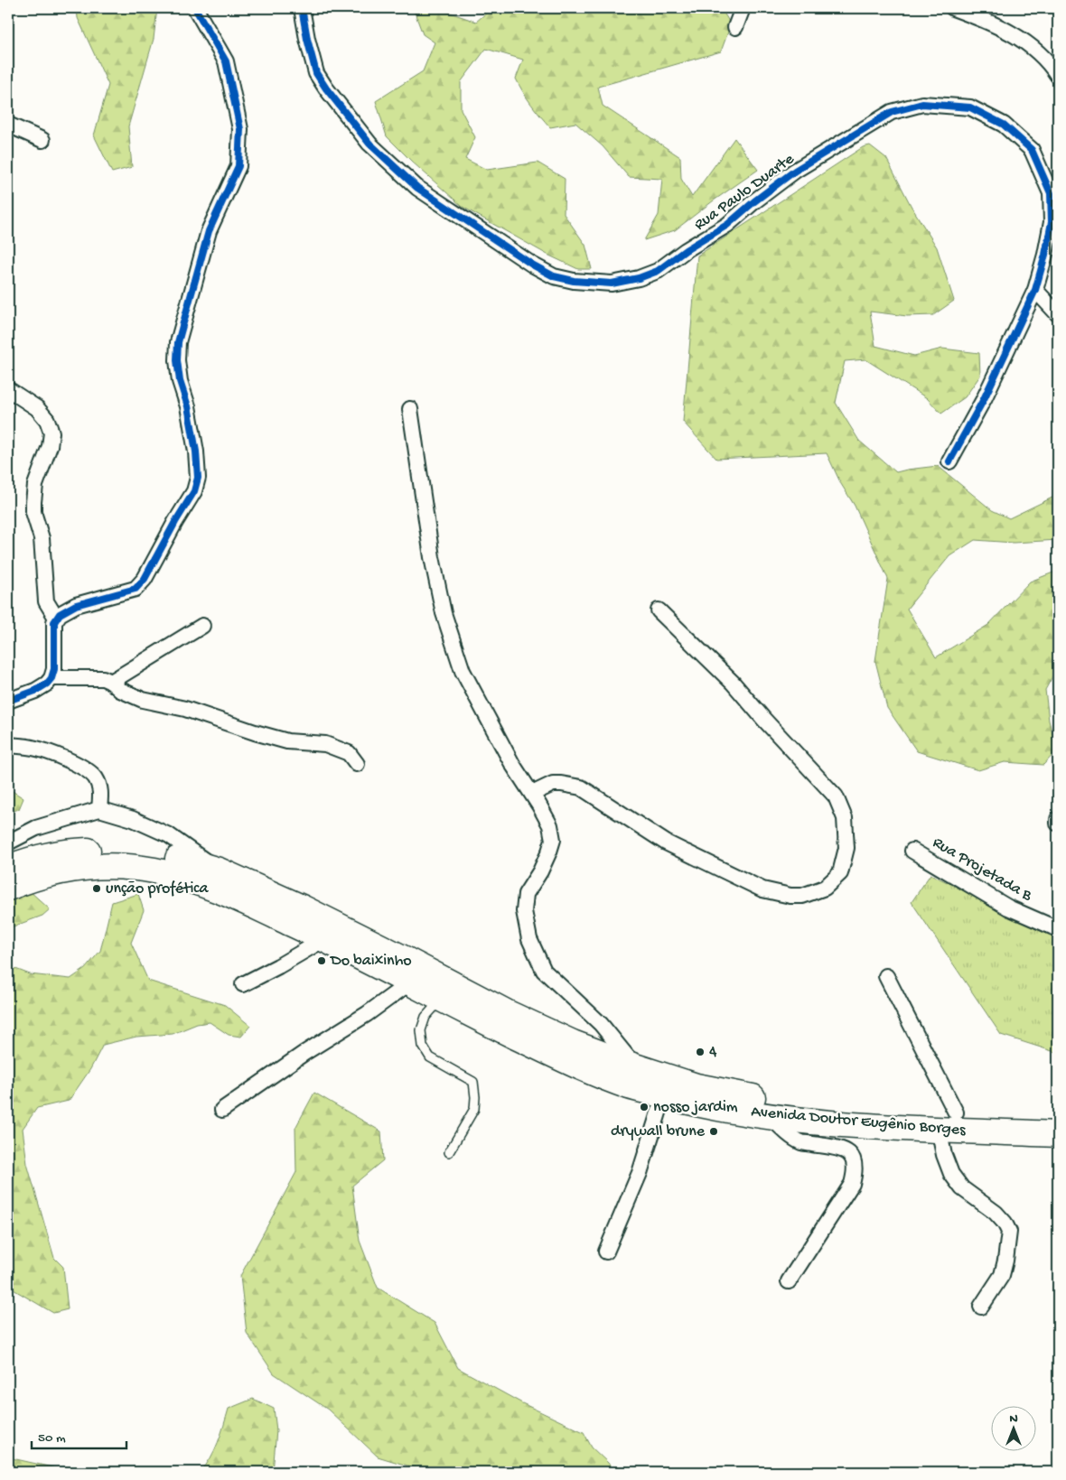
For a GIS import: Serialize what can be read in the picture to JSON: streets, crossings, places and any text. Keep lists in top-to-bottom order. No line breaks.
{"streets":{"highway":["Avenida Doutor Eugênio Borges"],"street":["Rua Paulo Duarte","Rua Projetada B"]},"places":["unção profética","Do baixinho","4","nosso jardim","drywall brune"],"scale_bar":"50 m","north":"top"}
